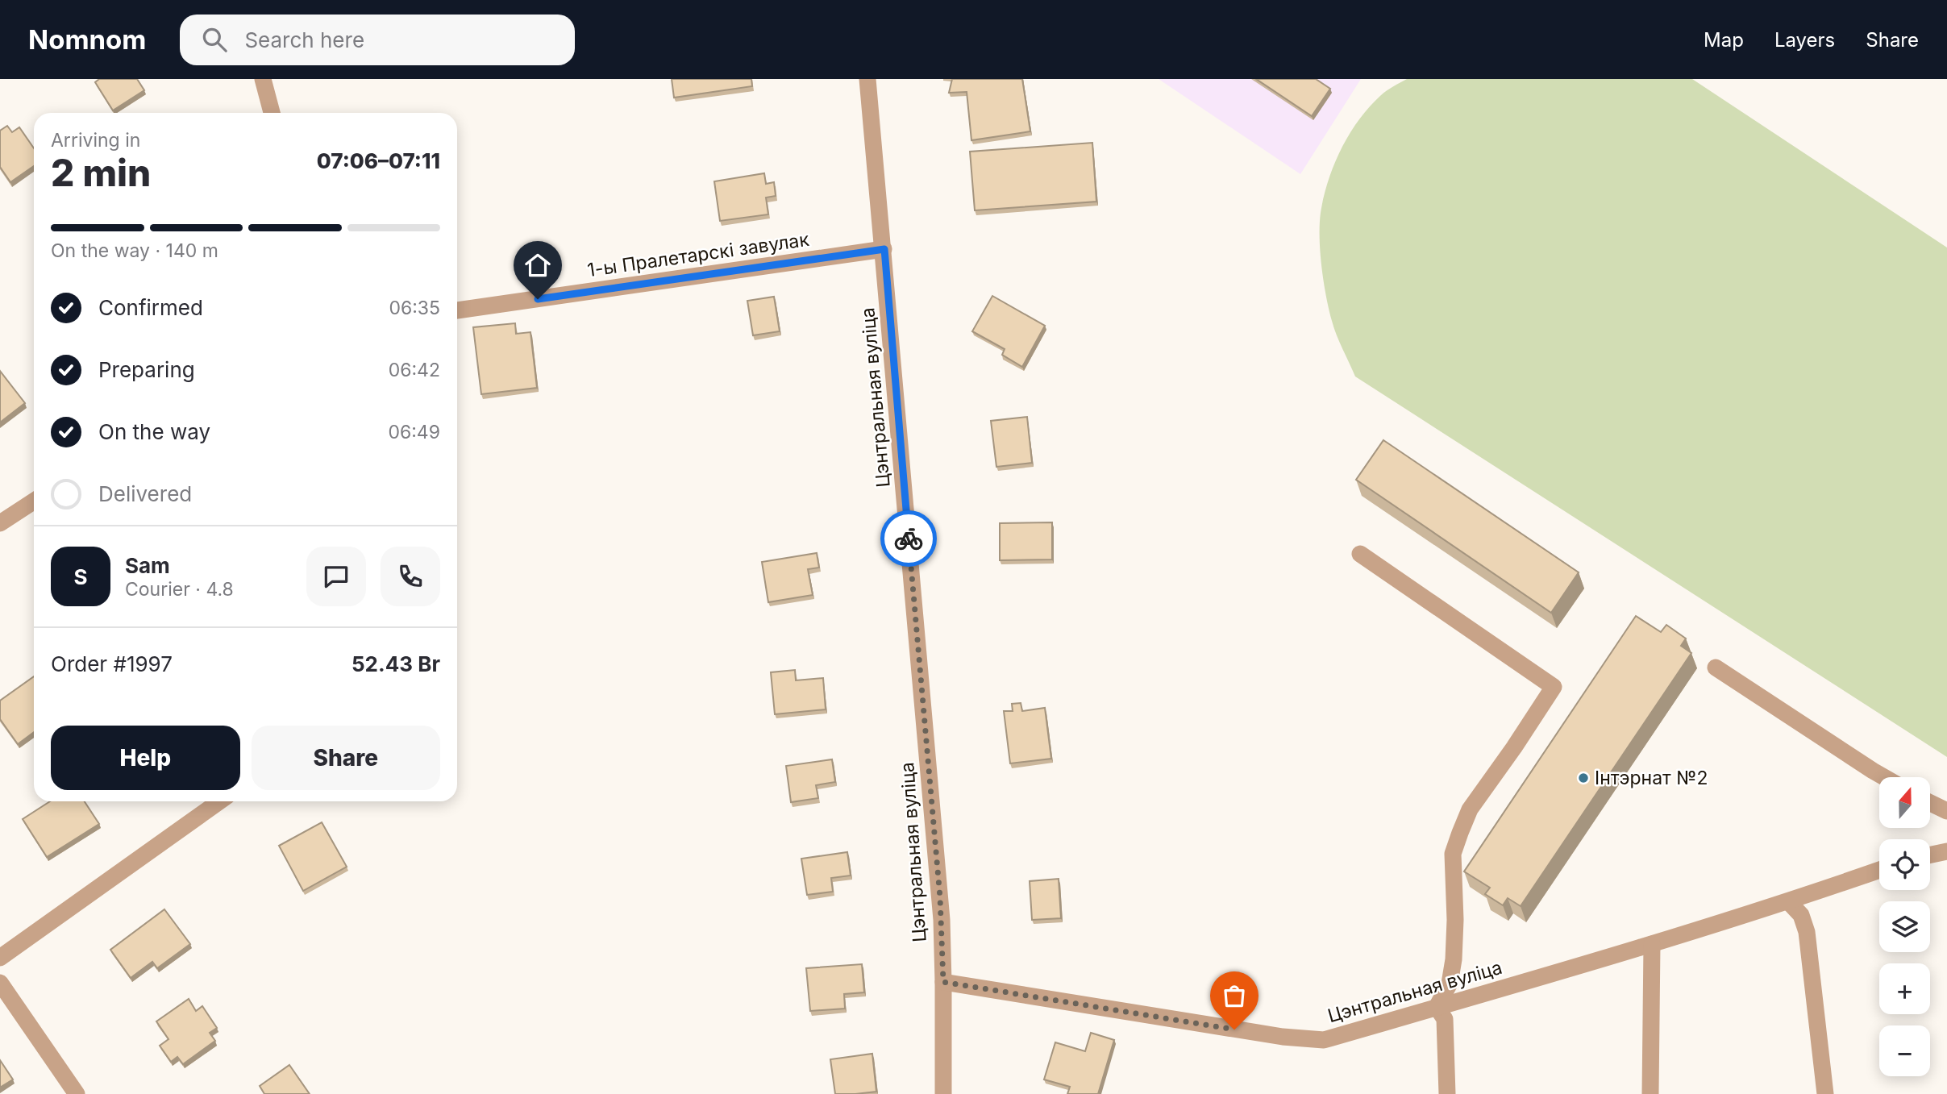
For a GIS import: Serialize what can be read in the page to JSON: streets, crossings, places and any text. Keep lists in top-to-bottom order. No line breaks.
{"streets":{"street":["1-ы Пралетарскі завулак","Цэнтральная вуліца"]},"crossings":[["1-ы Пралетарскі завулак","Цэнтральная вуліца"]],"places":["Інтэрнат №2"],"north":"top","page":{"header":"Nomnom","search":"Search here","nav":["Map","Layers","Share"],"heading":["2 min","Arriving in","07:06–07:11"],"panel":["Sam","Courier · 4.8","Order #1997","52.43 Br"],"bar":"On the way · 140 m","list":[["Confirmed","06:35"],["Preparing","06:42"],["On the way","06:49"],"Delivered"],"round":"S","buttons":["Help","Share"],"map_buttons":["+","−"]}}
